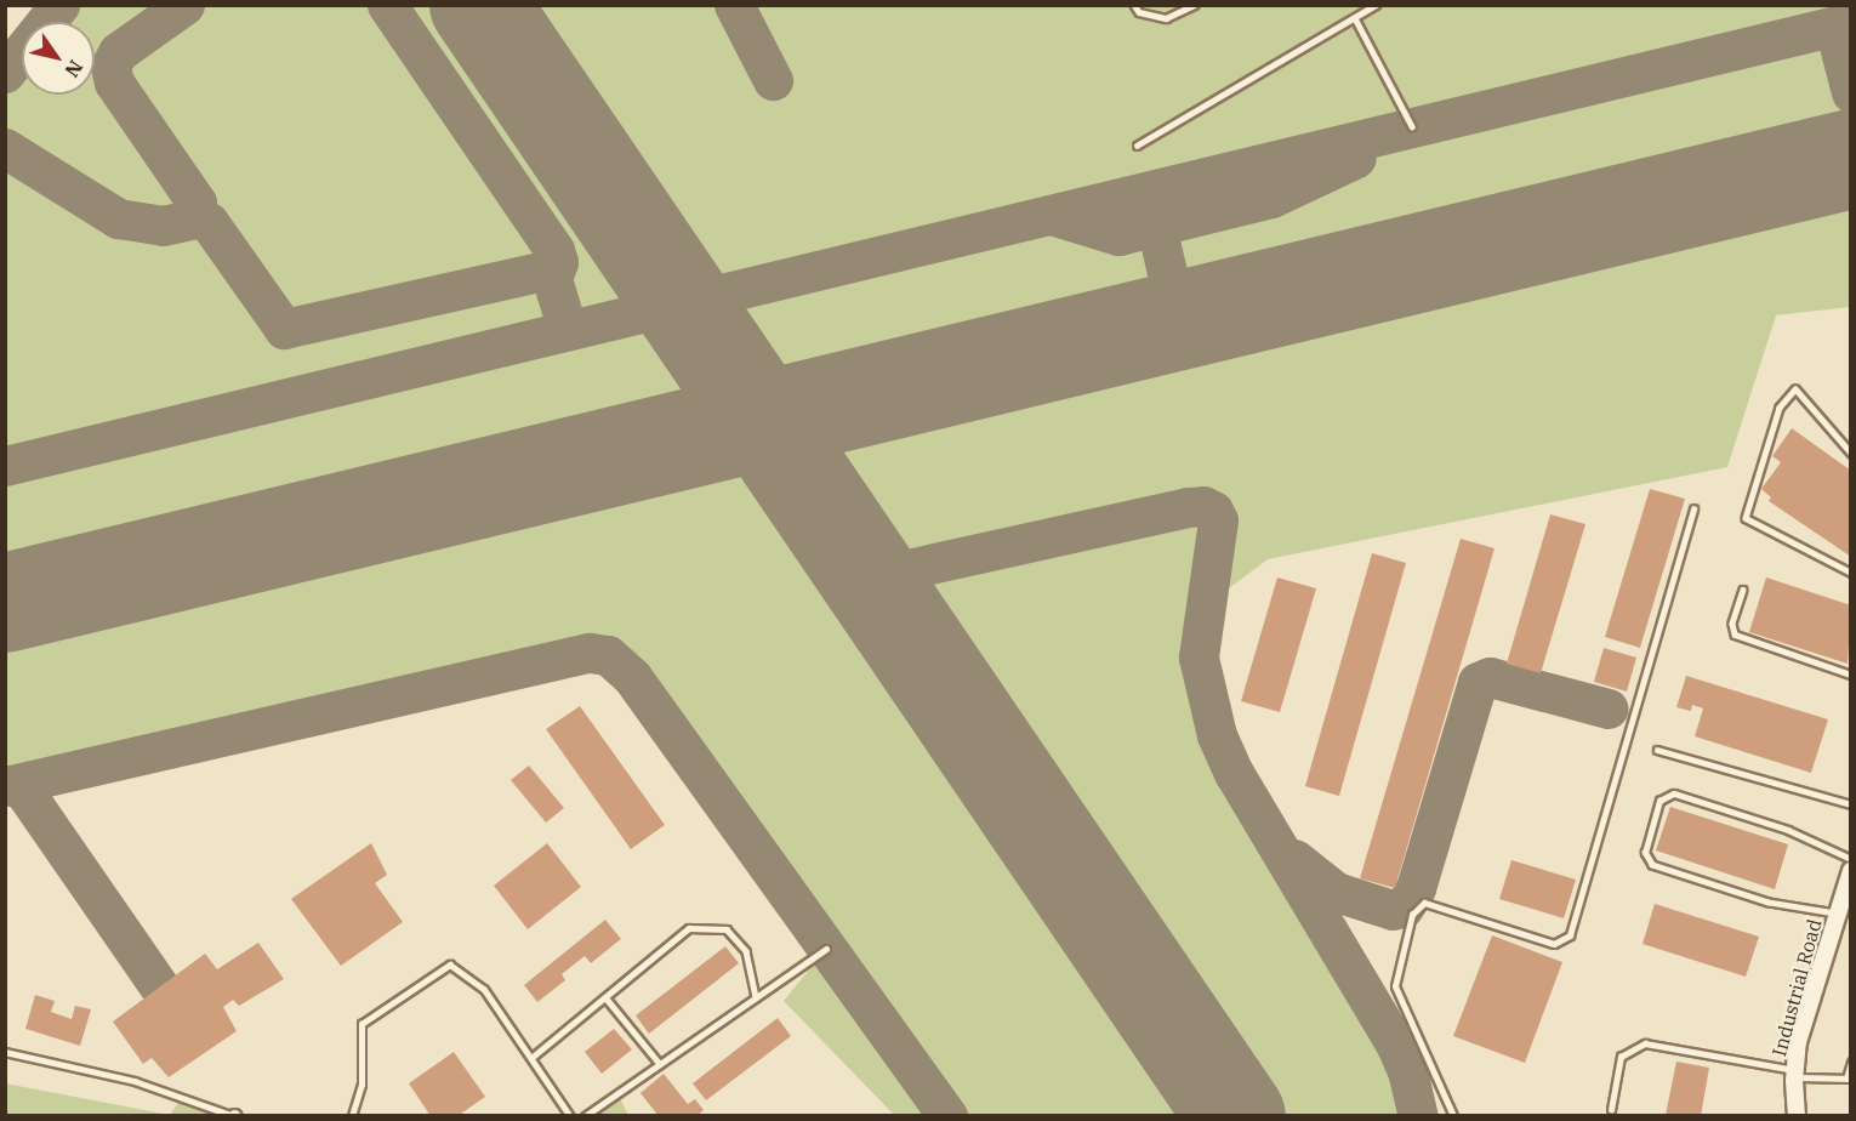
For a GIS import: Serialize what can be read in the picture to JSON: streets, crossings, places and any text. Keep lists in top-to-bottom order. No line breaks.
{"streets":{"street":["Industrial Road"]},"north":"bottom right"}
